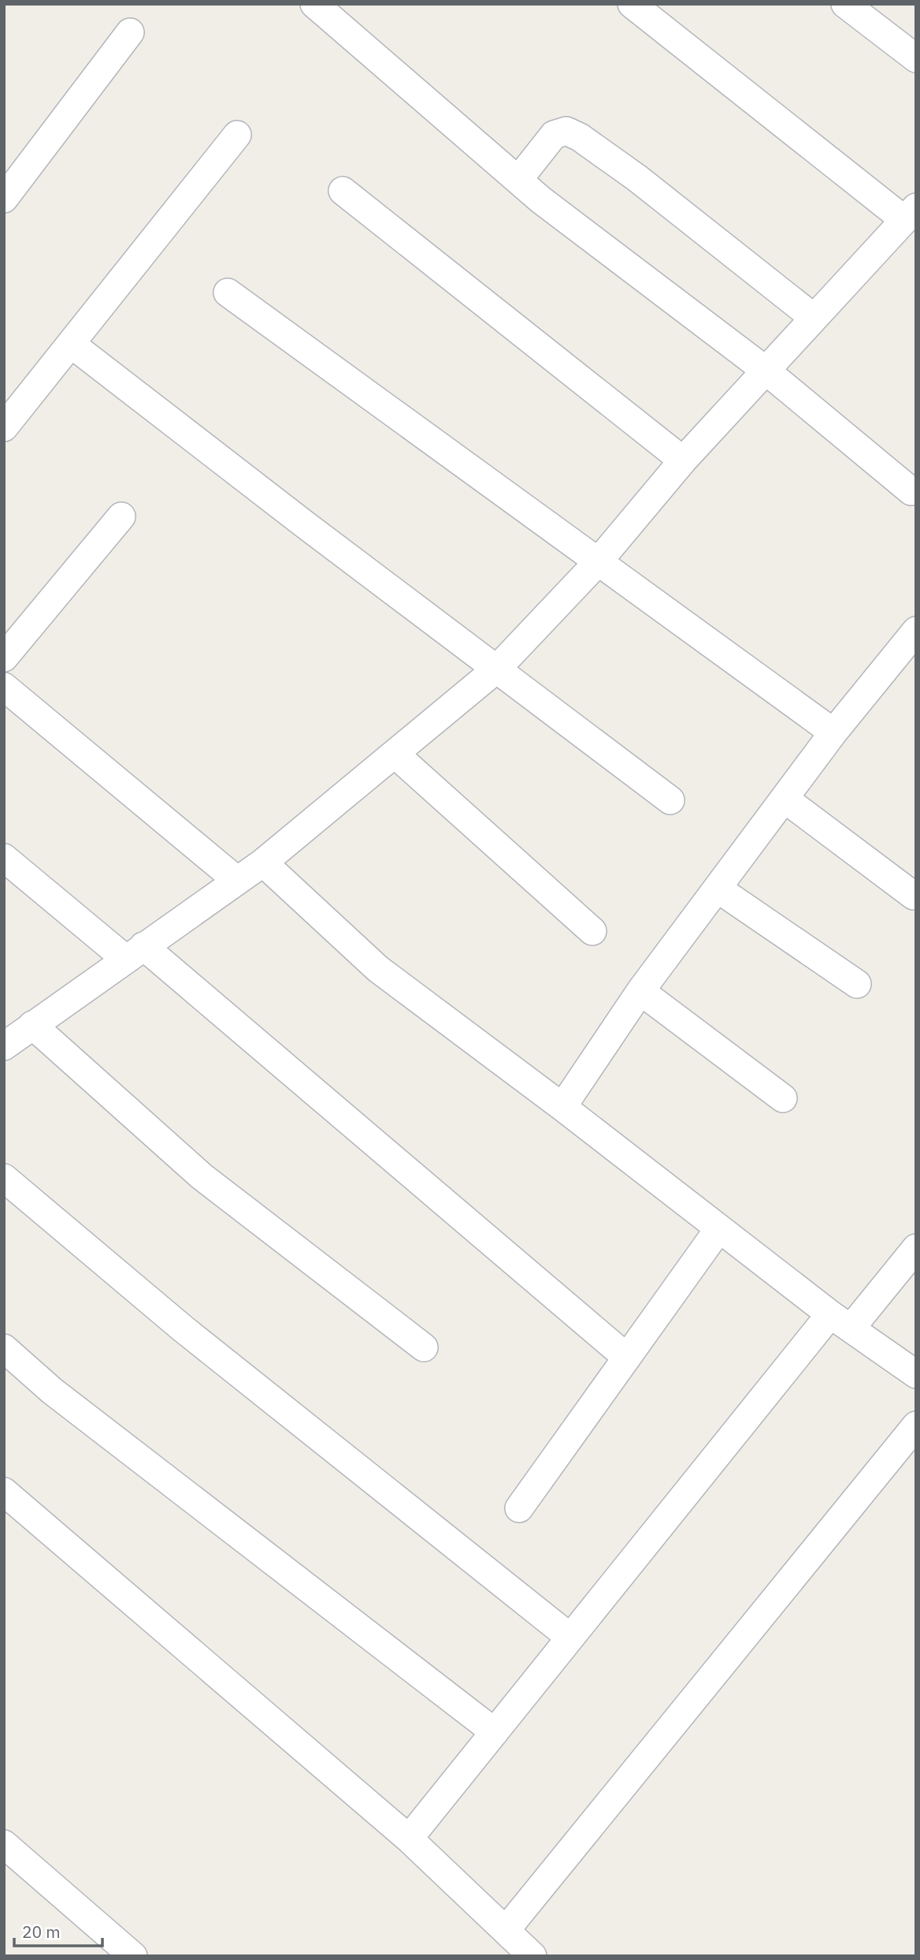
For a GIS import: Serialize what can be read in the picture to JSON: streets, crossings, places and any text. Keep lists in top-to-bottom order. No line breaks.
{"scale_bar":"20 m"}
